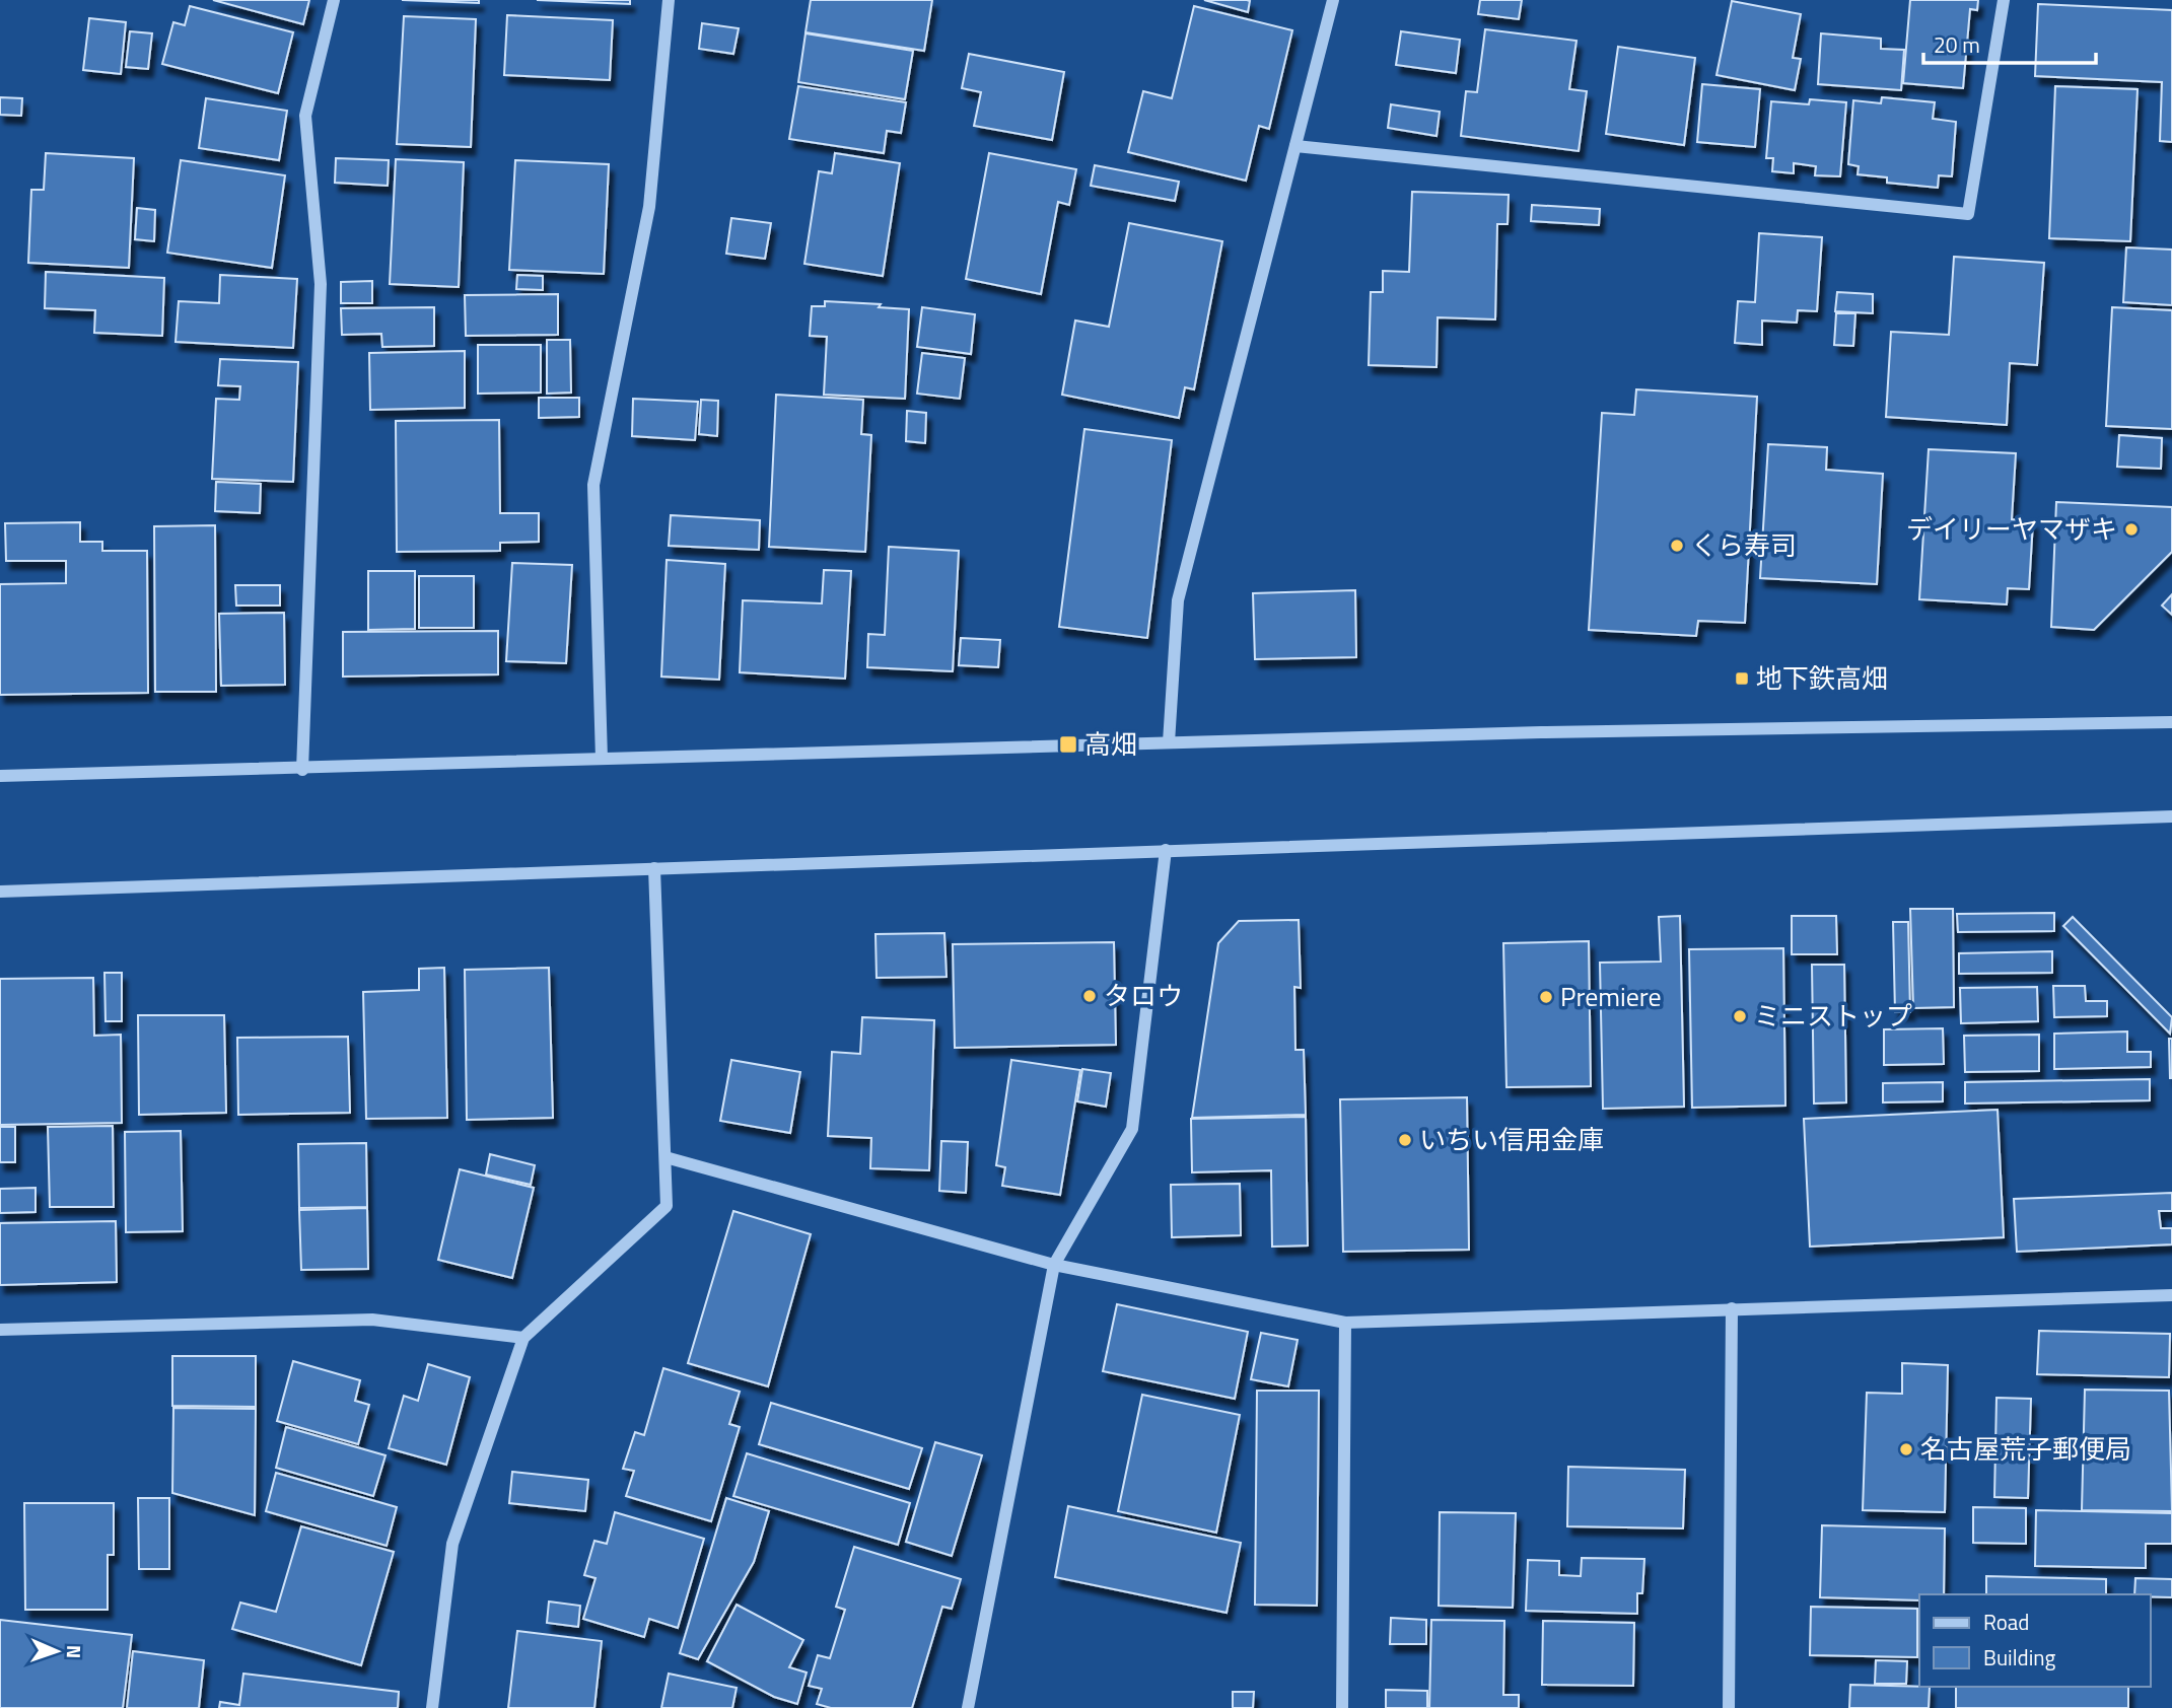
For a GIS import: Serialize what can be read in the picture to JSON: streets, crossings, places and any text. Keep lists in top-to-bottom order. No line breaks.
{"places":{"other":["デイリーヤマザキ","くら寿司","タロウ","Premiere","ミニストップ","いちい信用金庫","名古屋荒子郵便局"],"transit":["地下鉄高畑","高畑"]},"legend":["Road","Building"],"scale_bar":"20 m","north":"right"}
